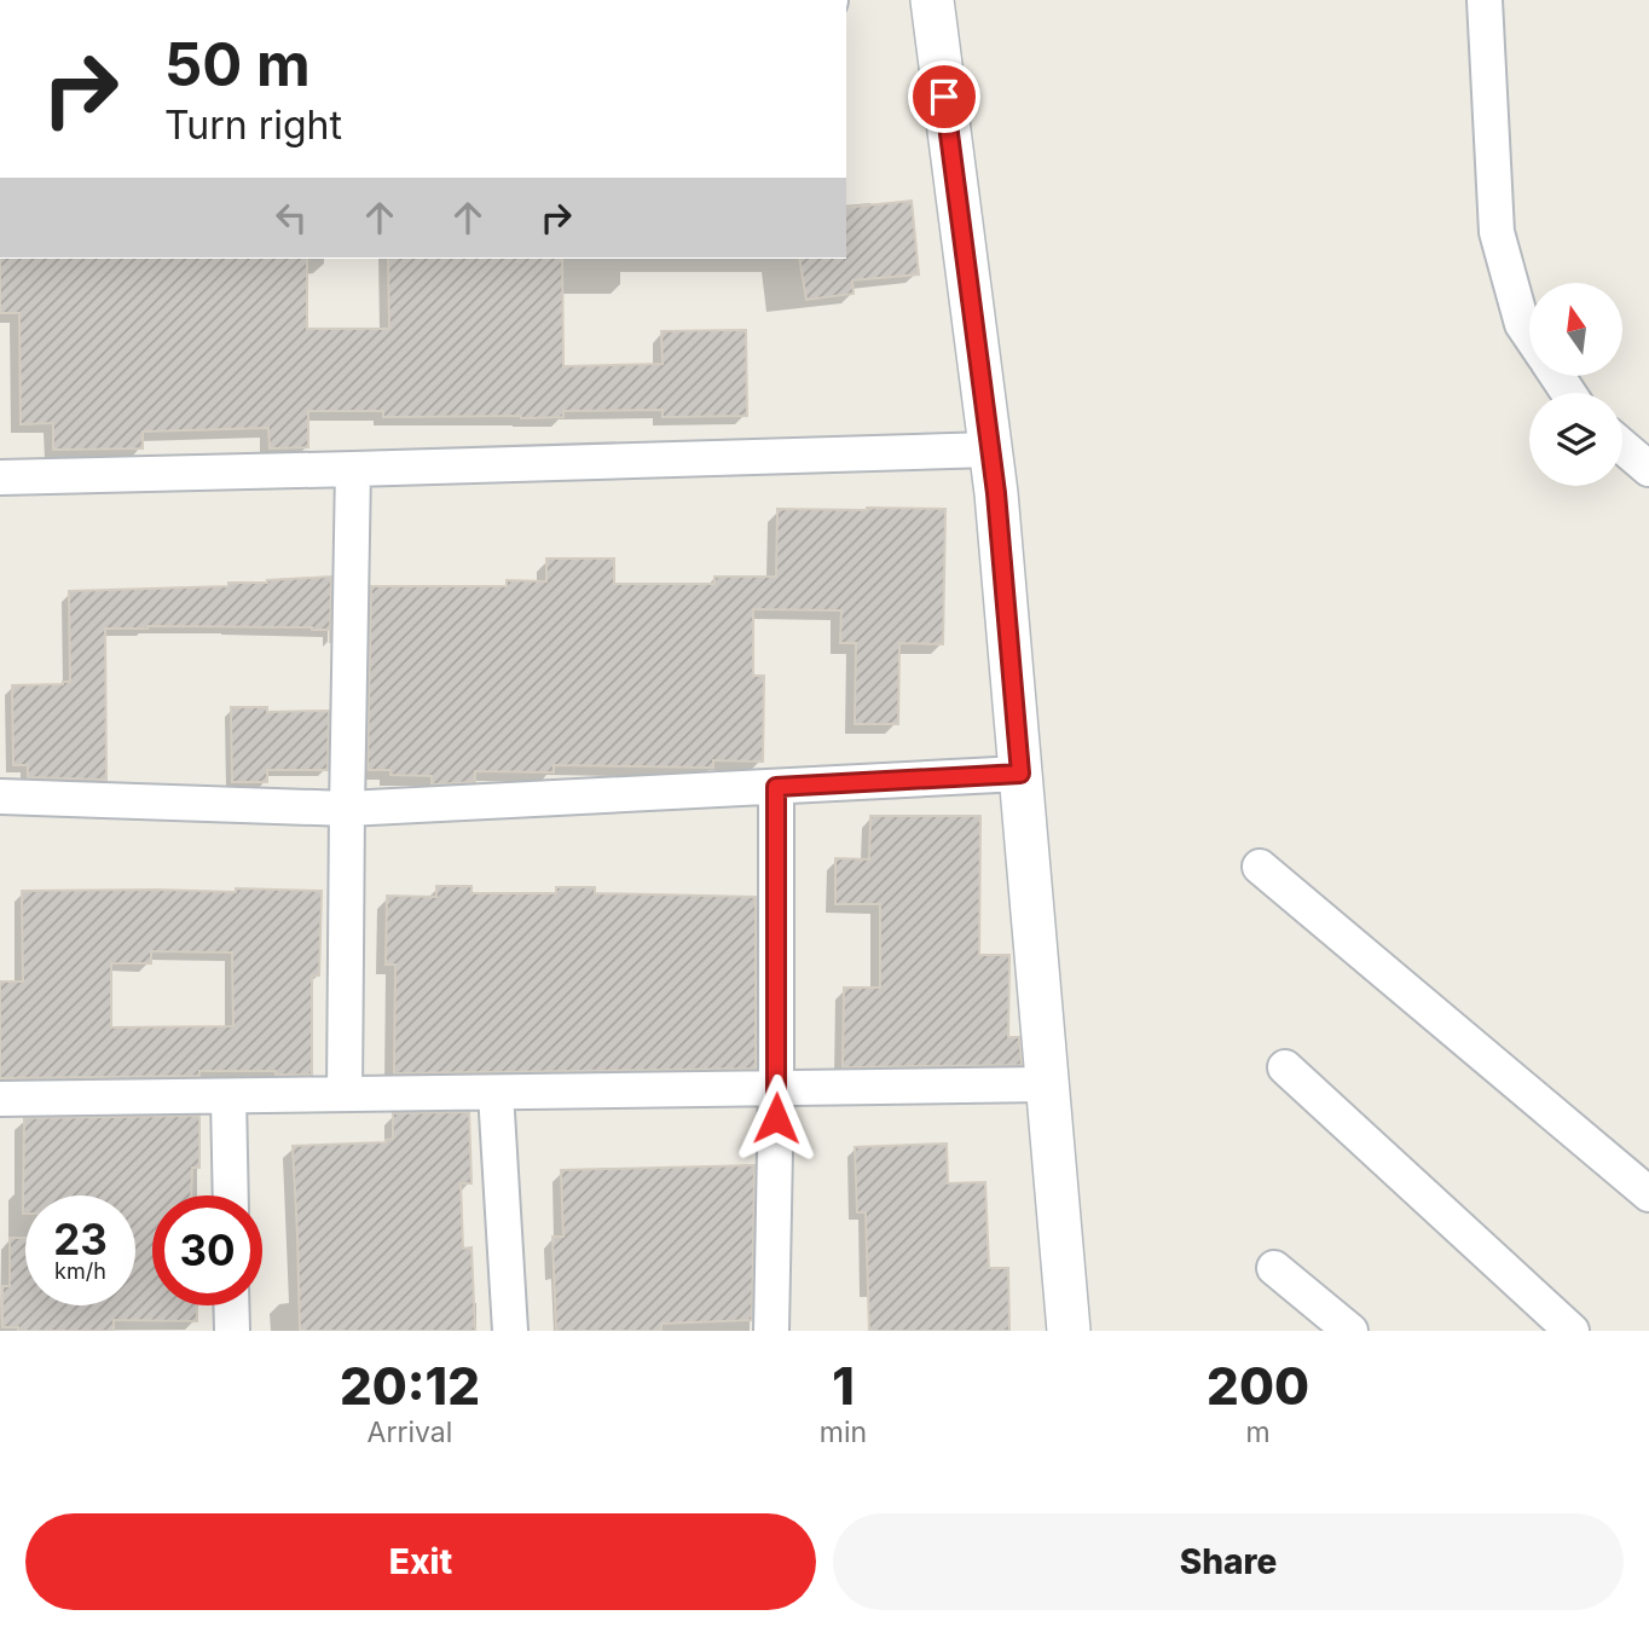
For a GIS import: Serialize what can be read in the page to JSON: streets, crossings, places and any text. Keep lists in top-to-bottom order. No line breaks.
{"north":"top","page":{"turn":["50 m","Turn right"],"speed":"23 km/h","limit":"30","eta":["20:12","Arrival","1","min","200","m"],"buttons":["Exit","Share"]}}
